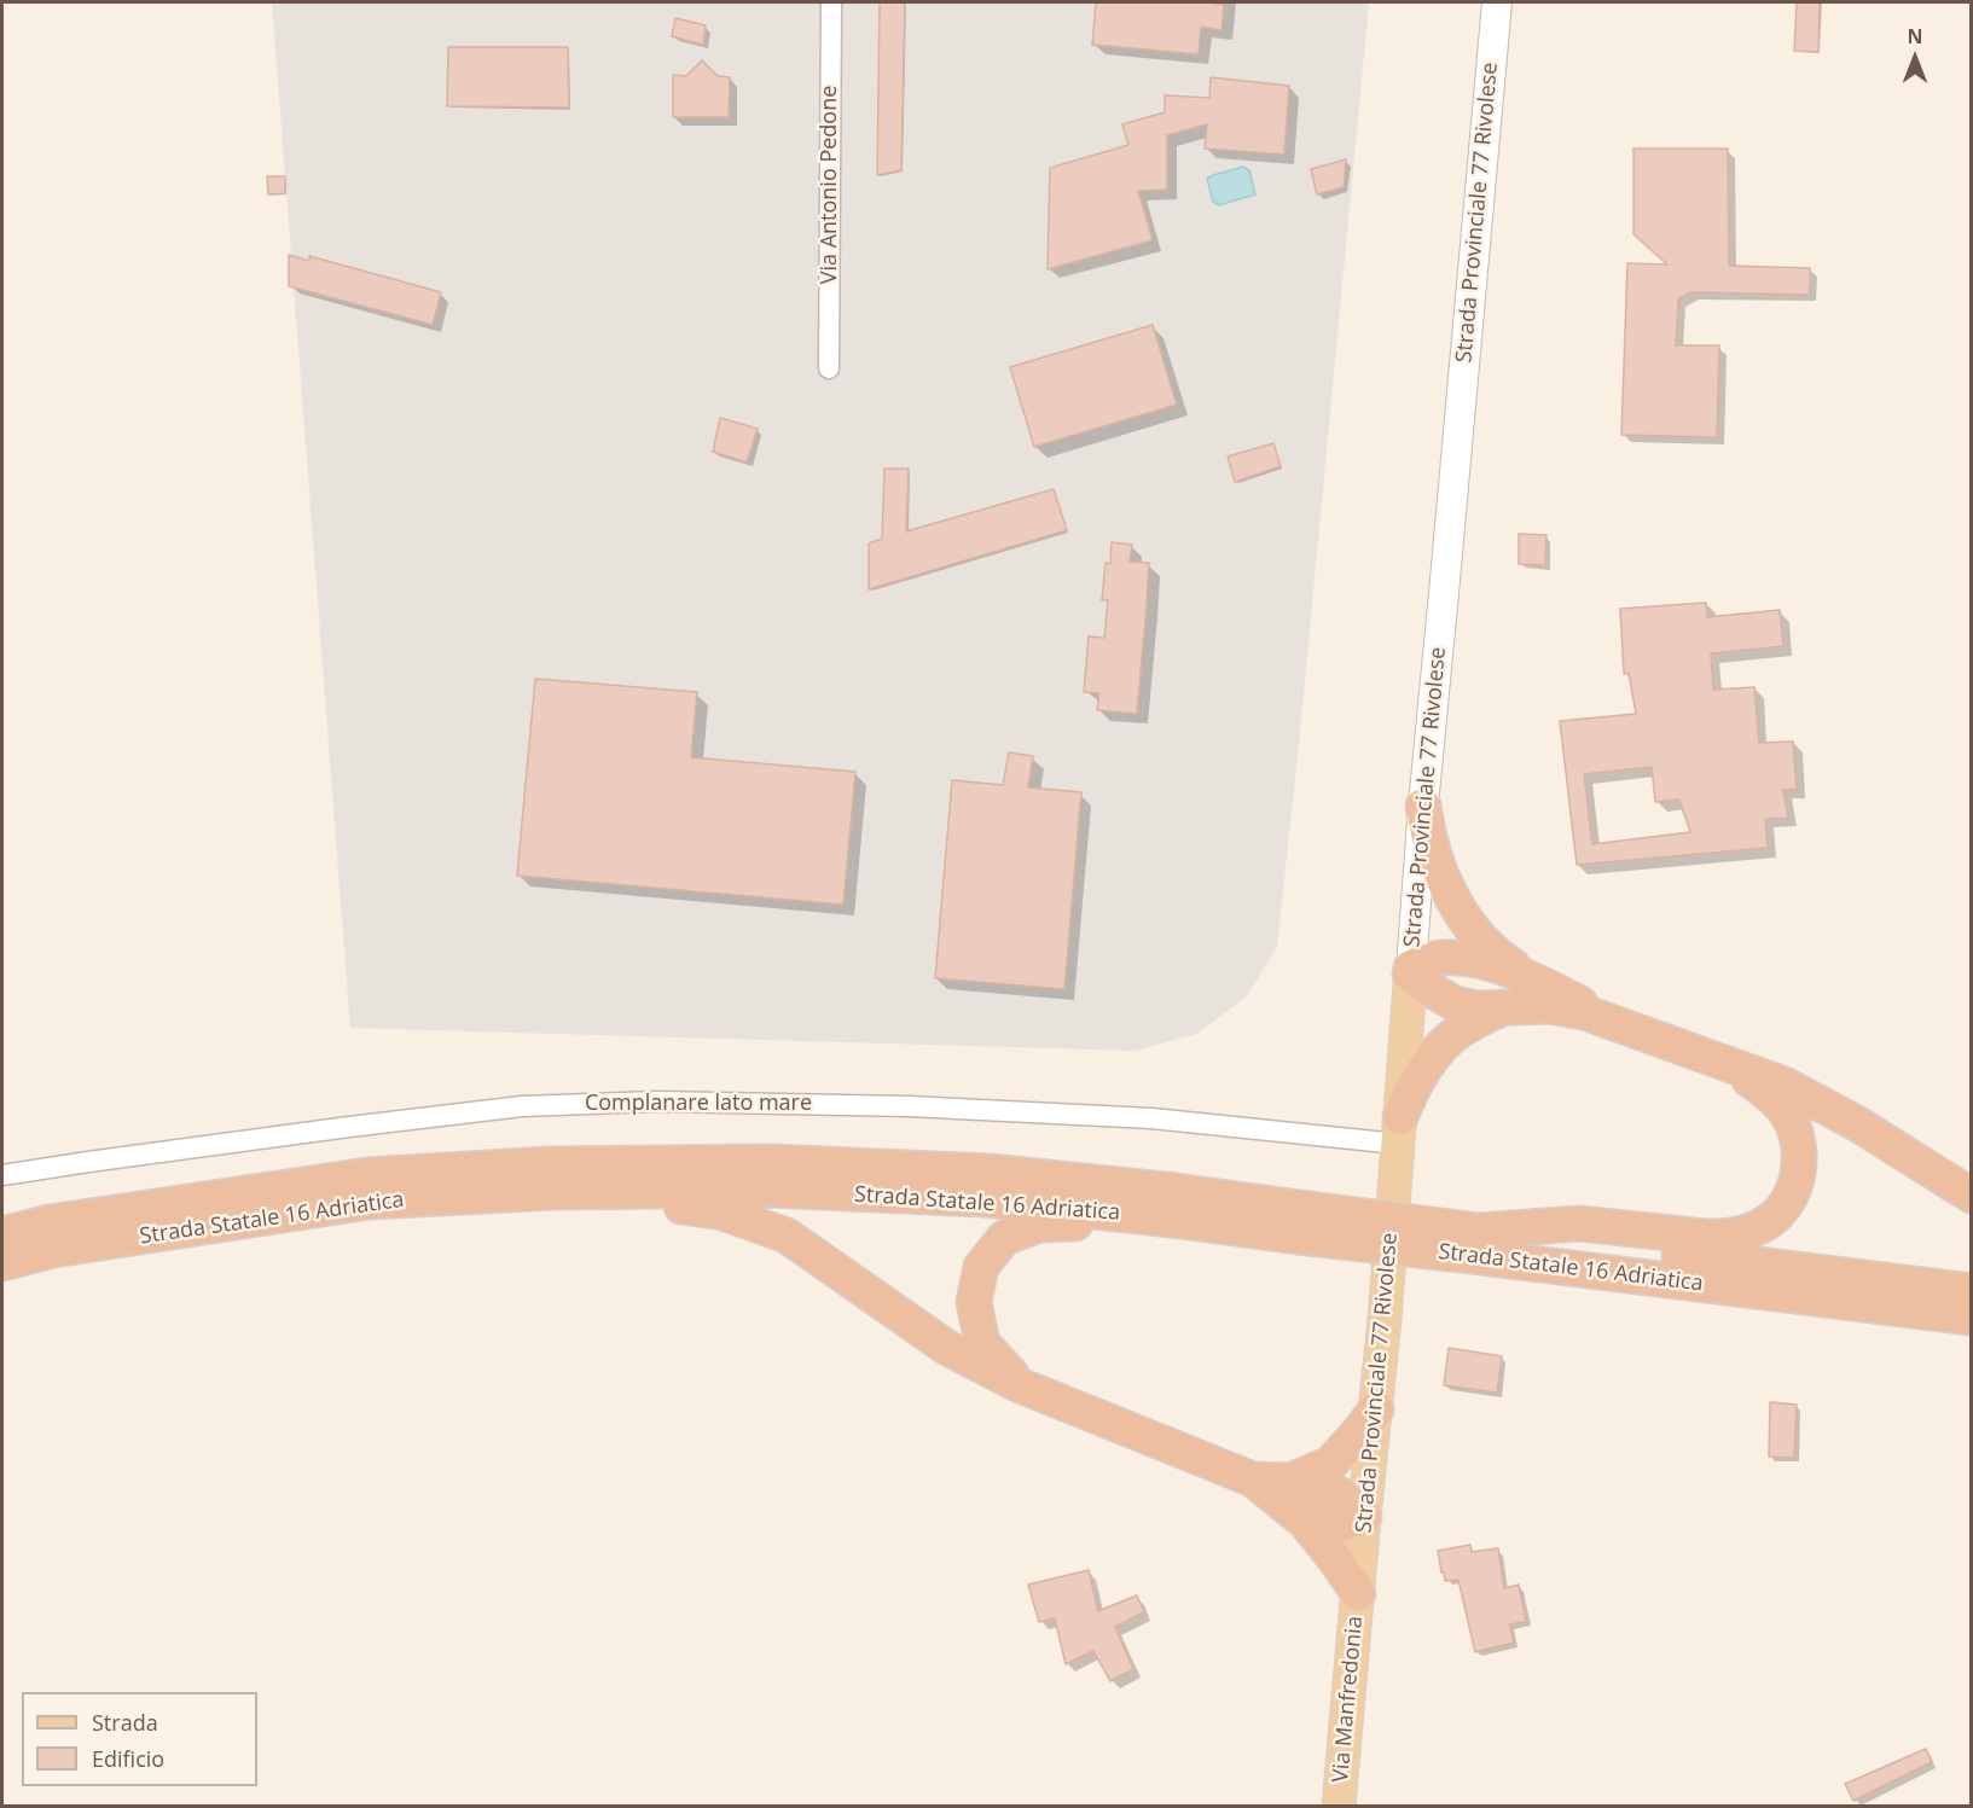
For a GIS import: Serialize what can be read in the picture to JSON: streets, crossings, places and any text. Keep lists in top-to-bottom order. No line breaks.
{"streets":{"highway":["Strada Statale 16 Adriatica"],"main road":["Strada Provinciale 77 Rivolese","Via Manfredonia"],"street":["Via Antonio Pedone","Complanare lato mare"]},"crossings":[["Strada Provinciale 77 Rivolese","Complanare lato mare"],["Strada Provinciale 77 Rivolese","Via Manfredonia"]],"legend":["Strada","Edificio"],"north":"top"}
